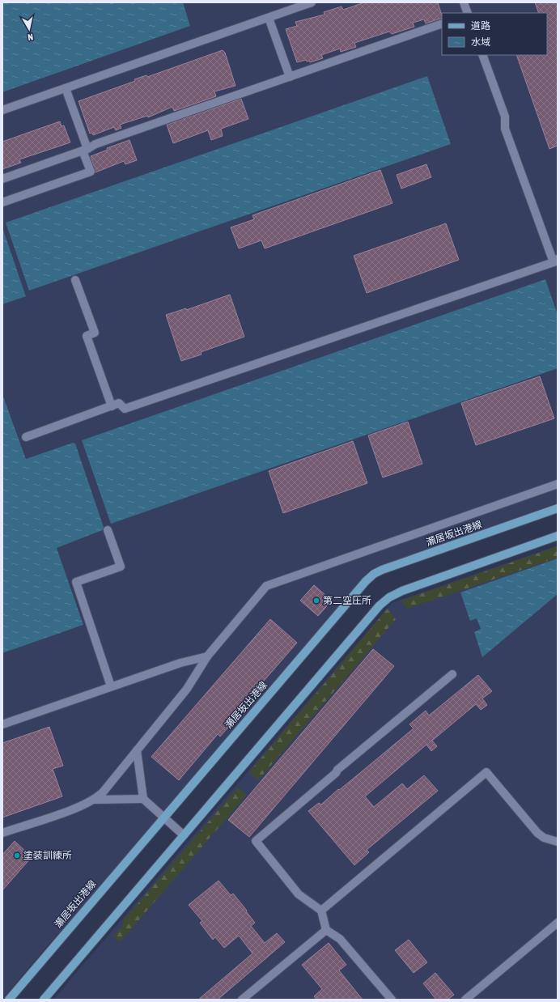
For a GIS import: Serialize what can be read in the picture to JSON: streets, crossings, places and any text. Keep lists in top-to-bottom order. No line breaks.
{"streets":{"main road":["瀬居坂出港線"]},"places":["第二空圧所","塗装訓練所"],"legend":["道路","水域"],"north":"bottom"}
